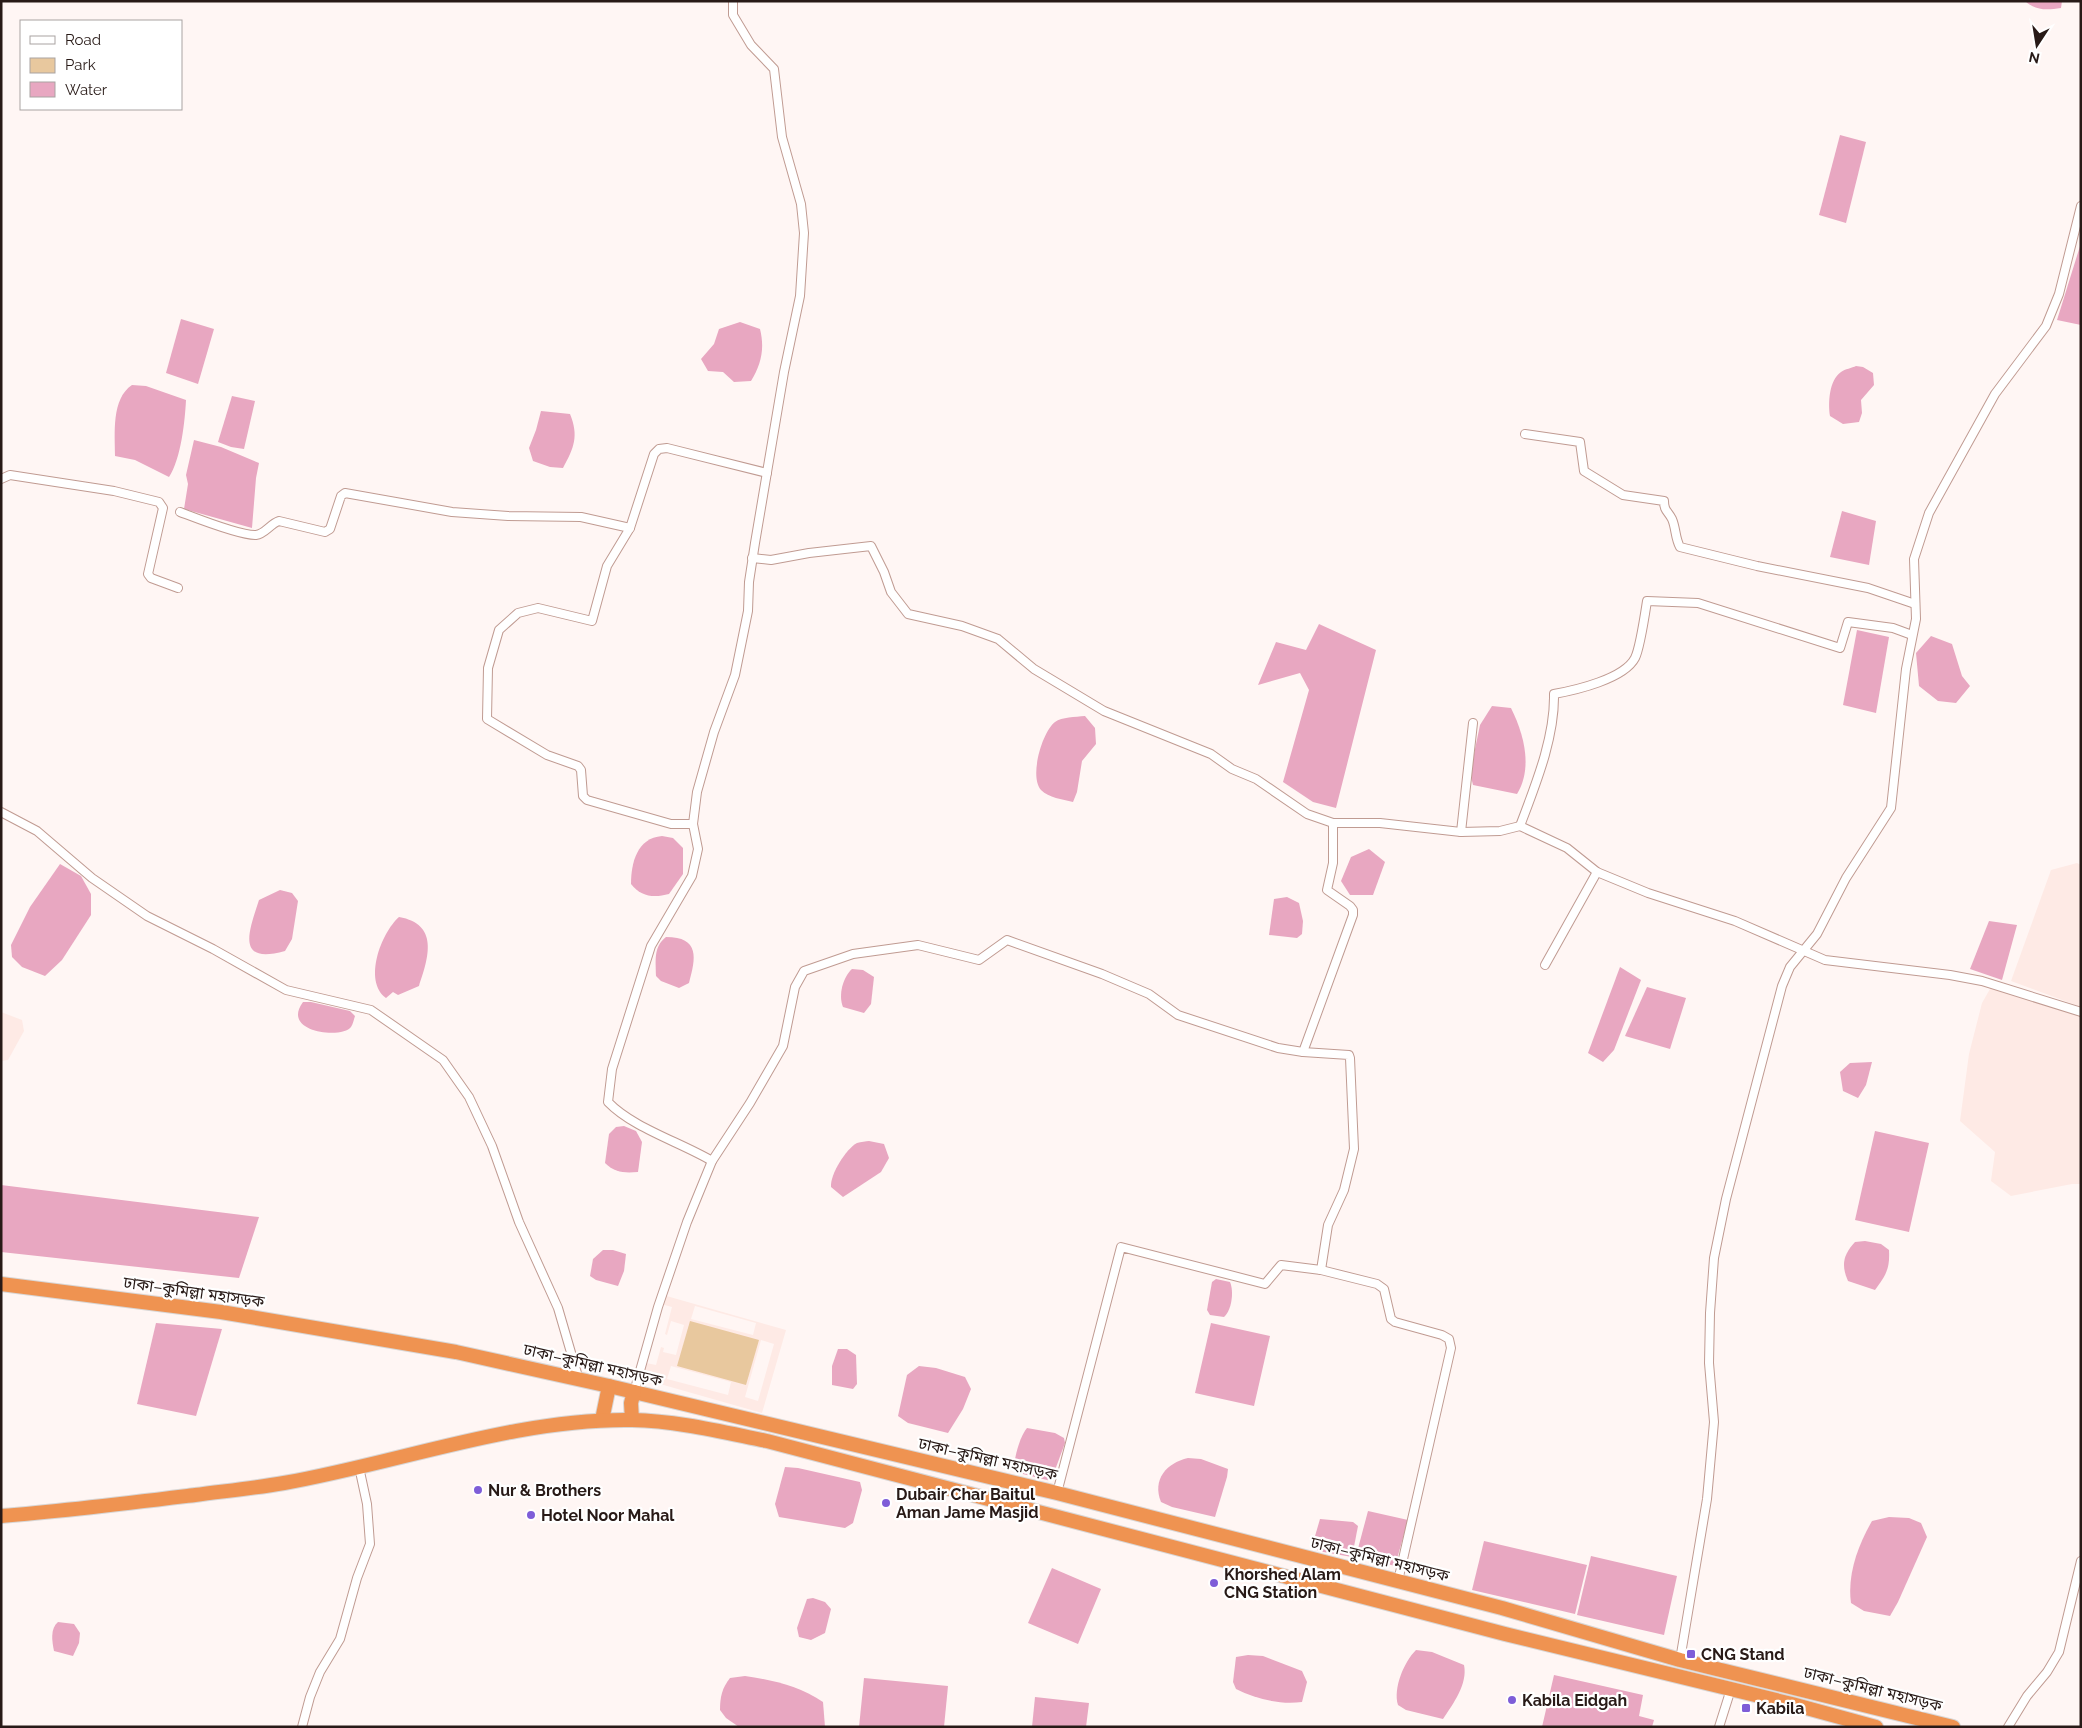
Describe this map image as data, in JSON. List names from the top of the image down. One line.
{"streets":{"highway":["ঢাকা–কুমিল্লা মহাসড়ক"]},"places":{"other":["Nur & Brothers","Dubair Char Baitul Aman Jame Masjid","Hotel Noor Mahal","Khorshed Alam CNG Station","Kabila Eidgah"],"transit":["CNG Stand","Kabila"]},"legend":["Road","Park","Water"],"north":"bottom"}
